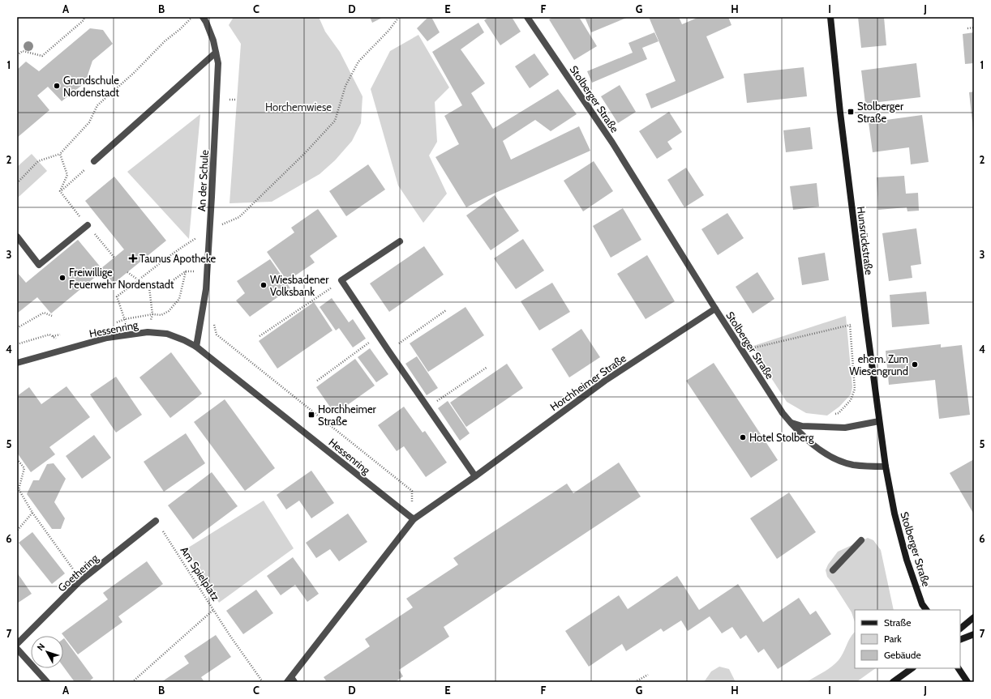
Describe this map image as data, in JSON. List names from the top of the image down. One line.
{"streets":{"main road":["Stolberger Straße","Hunsrückstraße"],"street":["An der Schule","Hessenring","Horchheimer Straße","Goethering"],"path":["Am Spielplatz"]},"crossings":[["Stolberger Straße","Hunsrückstraße"],["Stolberger Straße","Horchheimer Straße"],["An der Schule","Hessenring"],["Hessenring","Horchheimer Straße"],["Goethering","Am Spielplatz"]],"parks":["Horchemwiese"],"places":{"other":["Grundschule Nordenstadt","Freiwillige Feuerwehr Nordenstadt","Wiesbadener Volksbank","ehem. Zum Wiesengrund","Hotel Stolberg"],"transit":["Stolberger Straße","Horchheimer Straße"],"health":["Taunus Apotheke"]},"legend":["Straße","Park","Gebäude"],"north":"top left","grid":{"columns":["A","B","C","D","E","F","G","H","I","J"],"rows":["1","2","3","4","5","6","7"]}}
